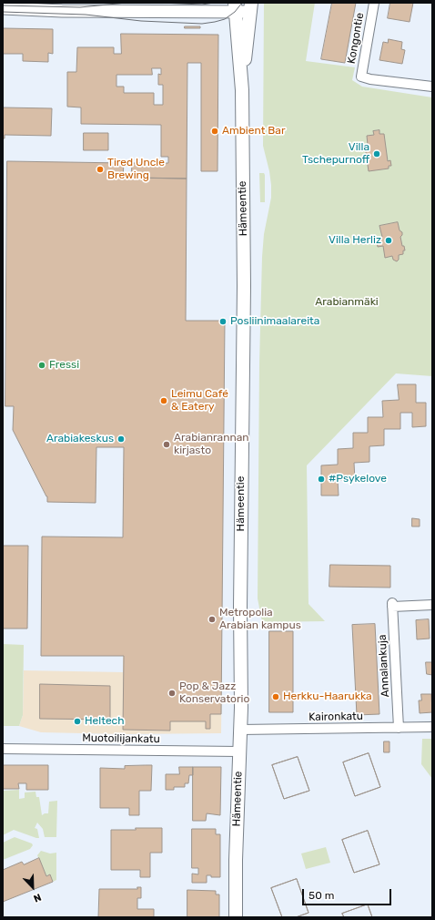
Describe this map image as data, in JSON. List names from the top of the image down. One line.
{"streets":{"main road":["Hämeentie"],"street":["Kongontie","Annalankuja","Kaironkatu","Muotoilijankatu"]},"crossings":[["Hämeentie","Kaironkatu"],["Hämeentie","Muotoilijankatu"],["Annalankuja","Kaironkatu"]],"parks":["Arabianmäki"],"places":["Ambient Bar","Villa Tschepurnoff","Tired Uncle Brewing","Villa Herliz","Posliinimaalareita","Fressi","Leimu Café & Eatery","Arabiakeskus","Arabianrannan kirjasto","#Psykelove","Metropolia Arabian kampus","Pop & Jazz Konservatorio","Herkku-Haarukka","Heltech"],"scale_bar":"50 m","north":"bottom right"}
